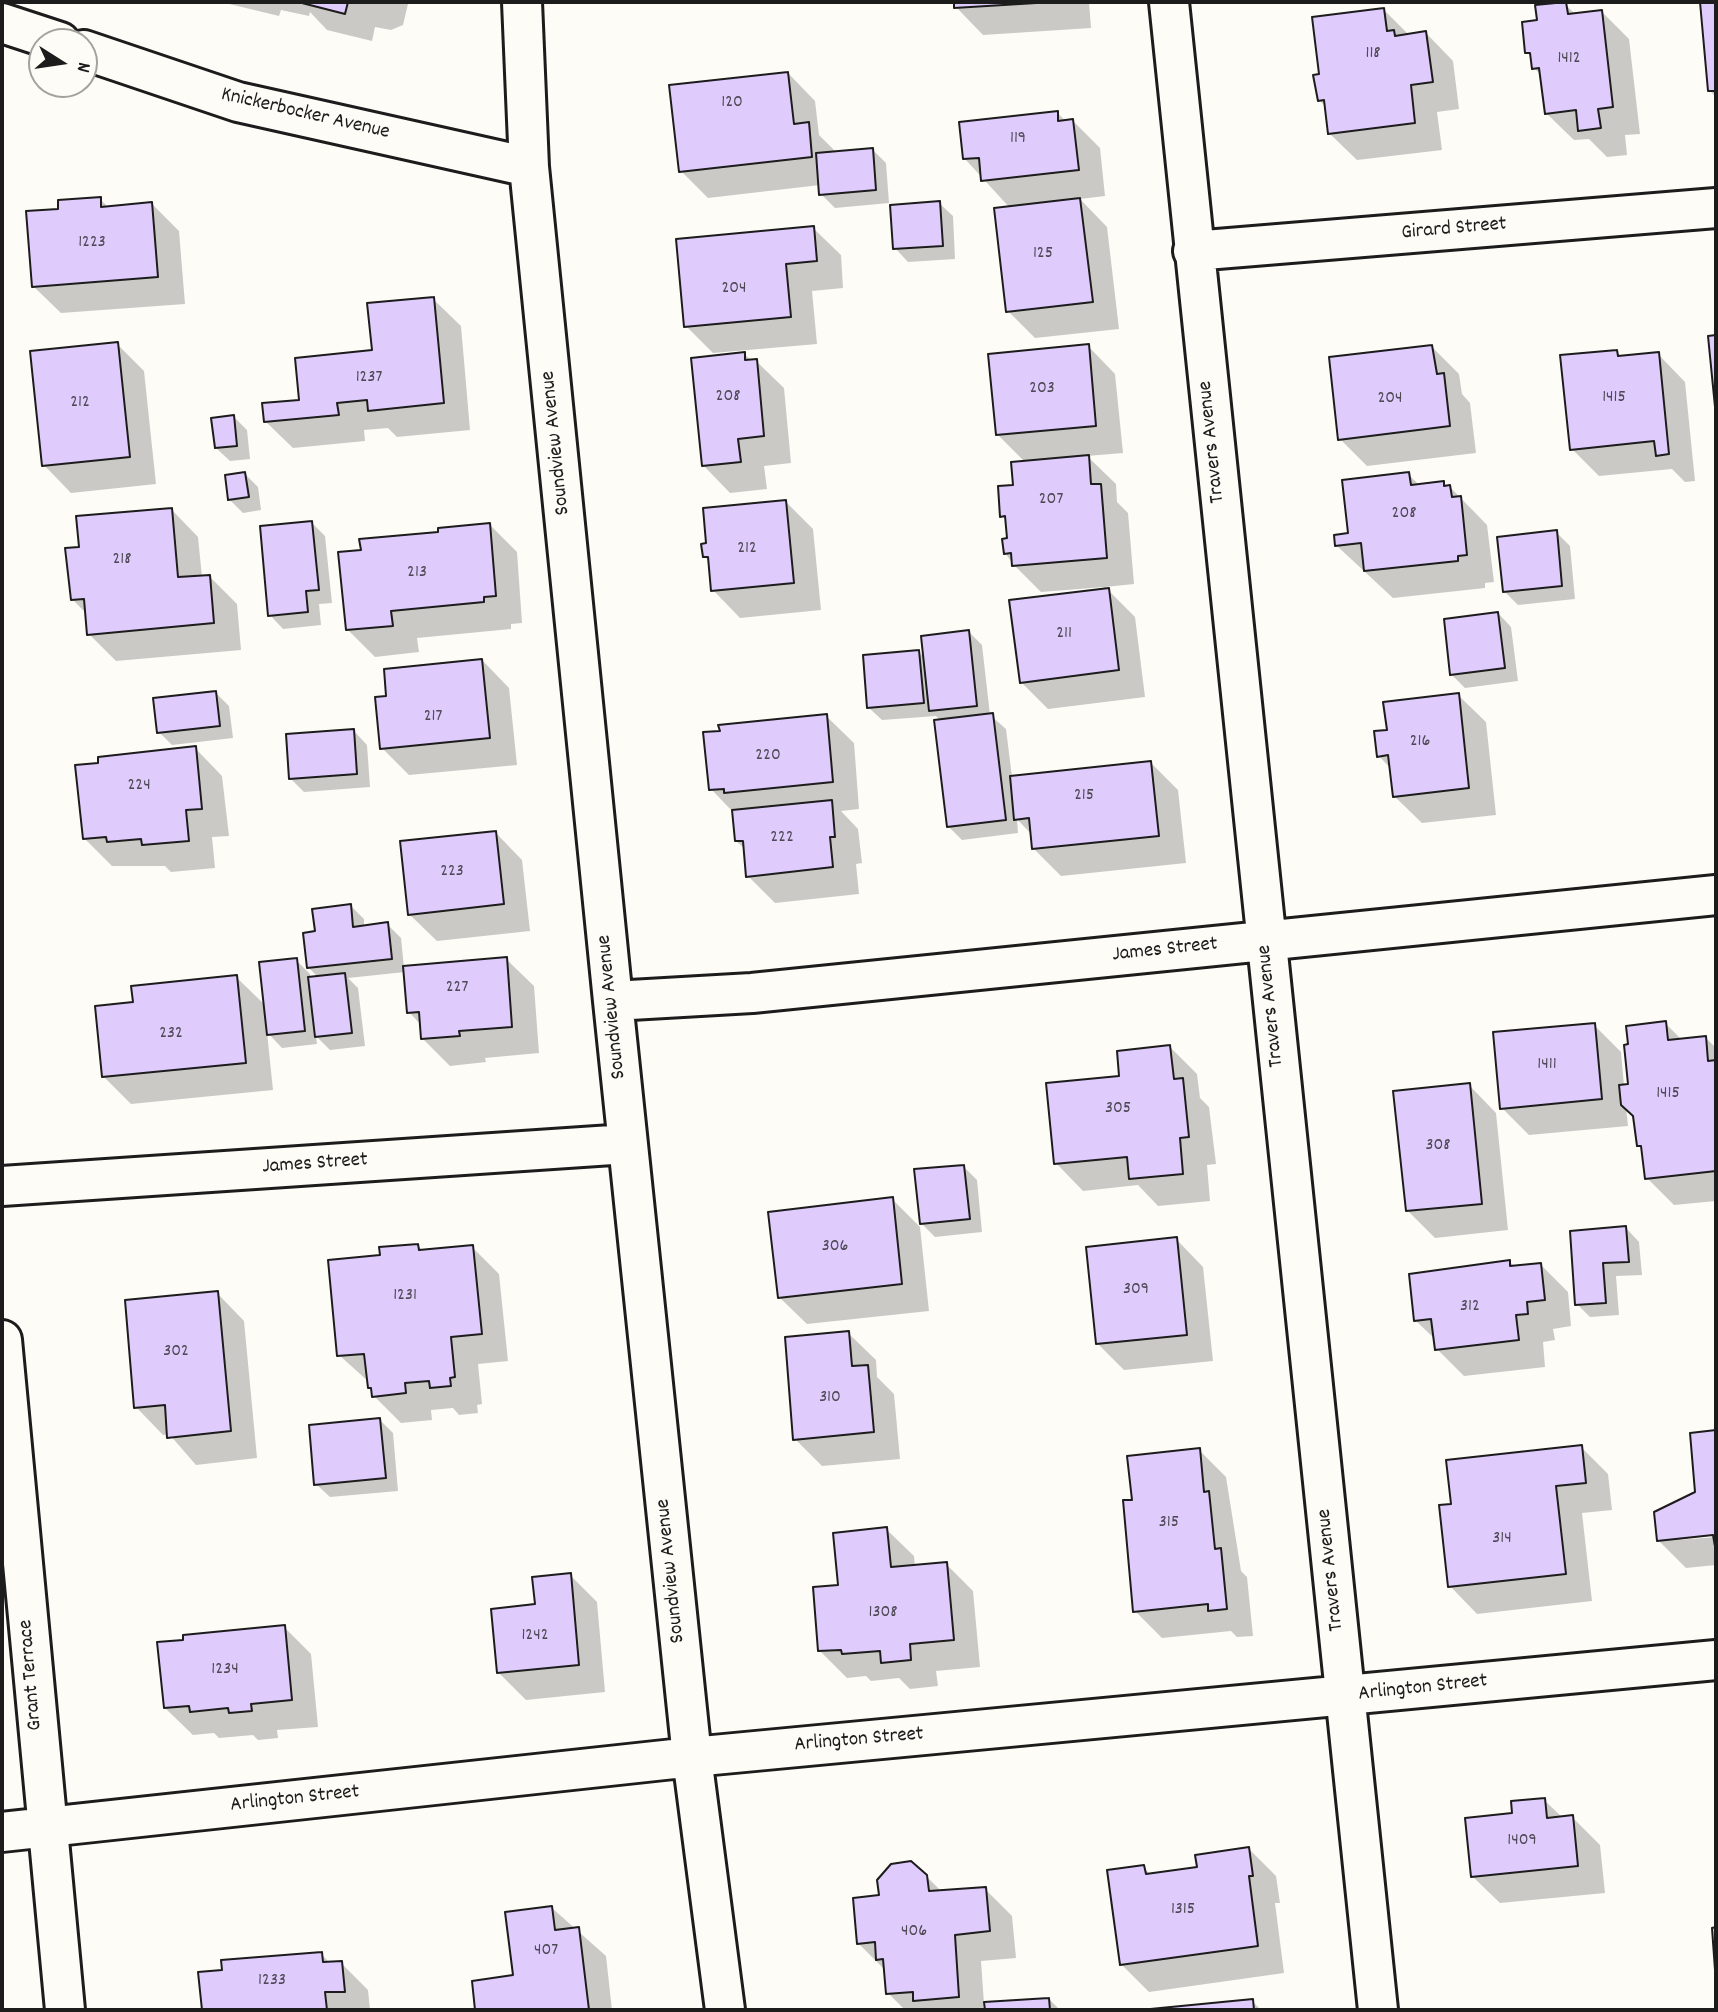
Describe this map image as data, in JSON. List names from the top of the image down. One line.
{"streets":{"street":["Knickerbocker Avenue","Girard Street","Travers Avenue","Soundview Avenue","James Street","Grant Terrace","Arlington Street"]},"crossings":[["Knickerbocker Avenue","Soundview Avenue"],["Girard Street","Travers Avenue"],["Travers Avenue","James Street"],["Travers Avenue","Arlington Street"],["Soundview Avenue","James Street"],["Soundview Avenue","Arlington Street"],["Grant Terrace","Arlington Street"]],"house_numbers":["118","1412","120","119","1223","125","204","1237","203","208","1415","204","212","207","208","212","218","213","211","217","216","220","224","215","222","223","227","232","1411","1415","305","308","306","309","1231","312","302","310","315","314","1308","1242","1234","1409","1315","406","407","1233"],"north":"right"}
